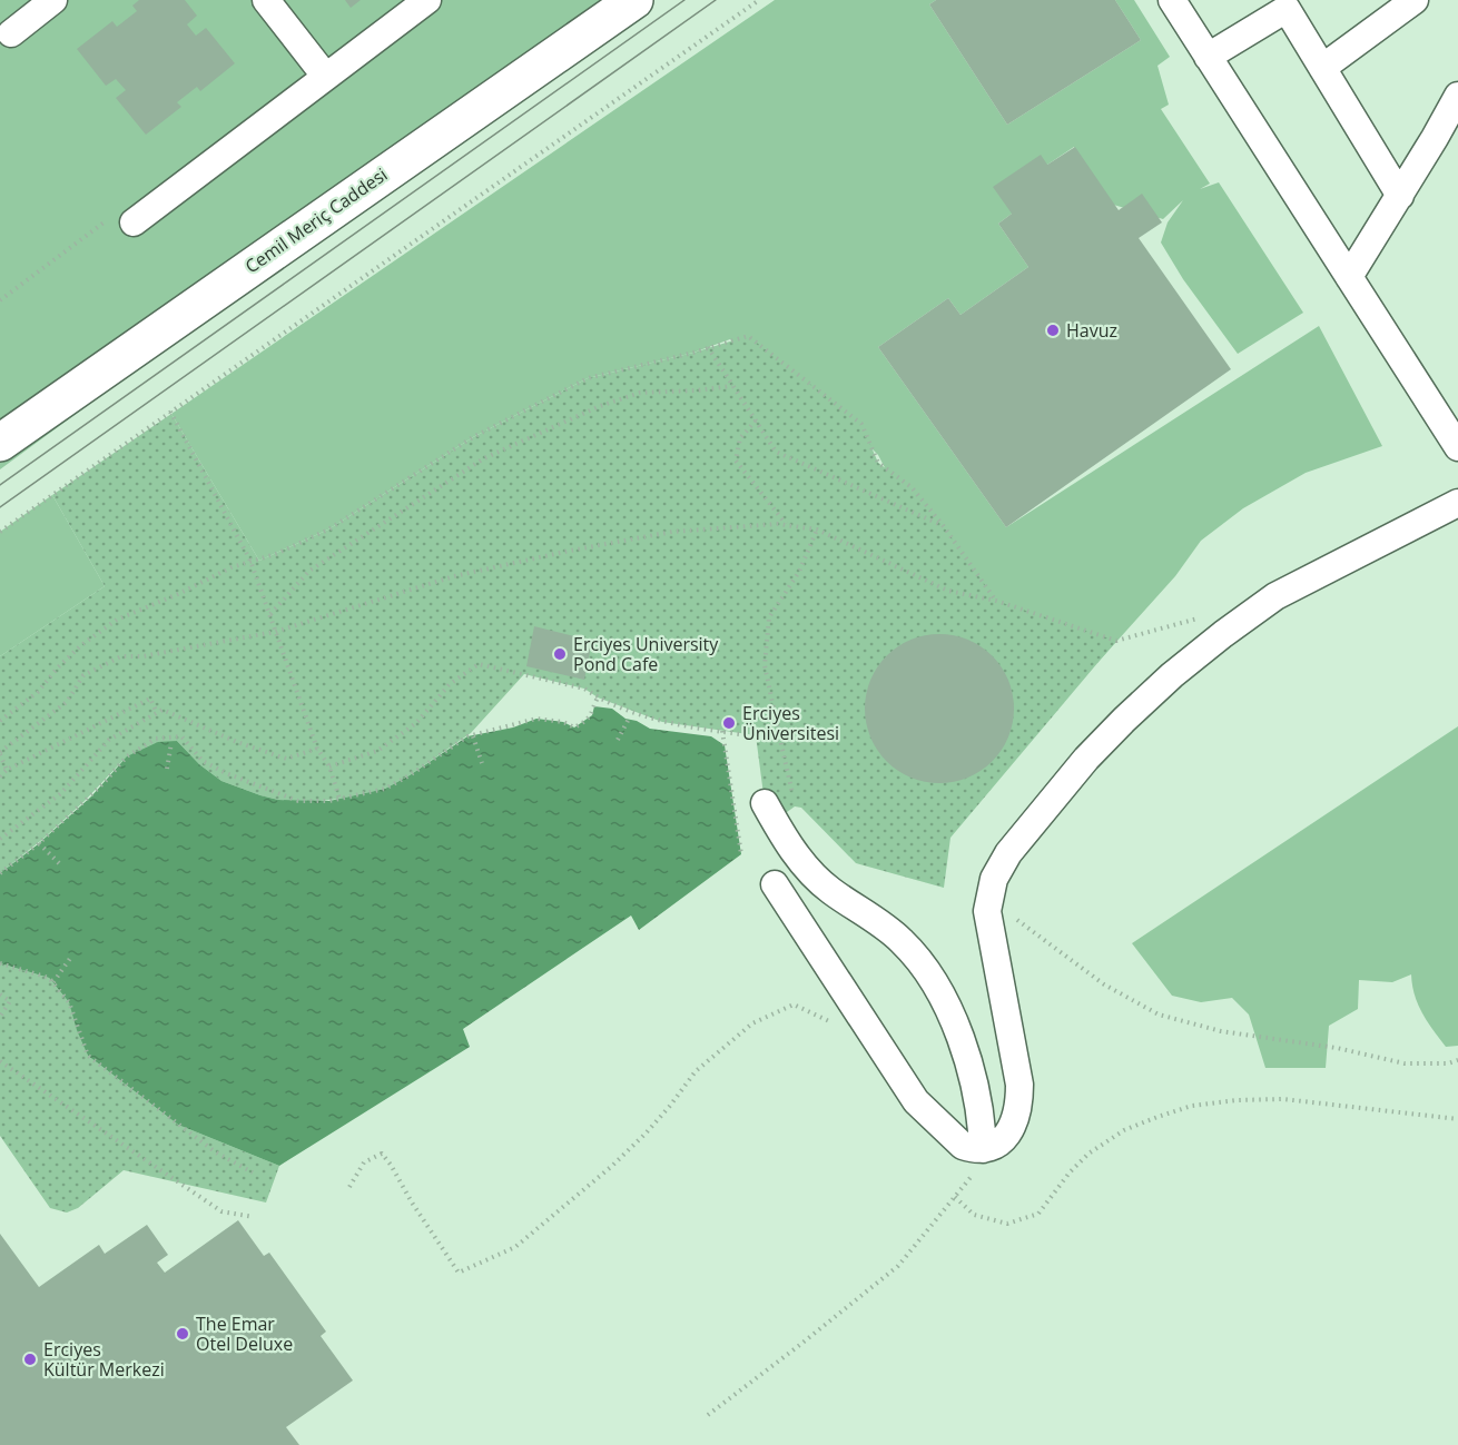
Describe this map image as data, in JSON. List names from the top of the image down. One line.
{"streets":{"street":["Cemil Meriç Caddesi"]},"places":["Havuz","Erciyes University Pond Cafe","Erciyes Üniversitesi","The Emar Otel Deluxe","Erciyes Kültür Merkezi"]}
